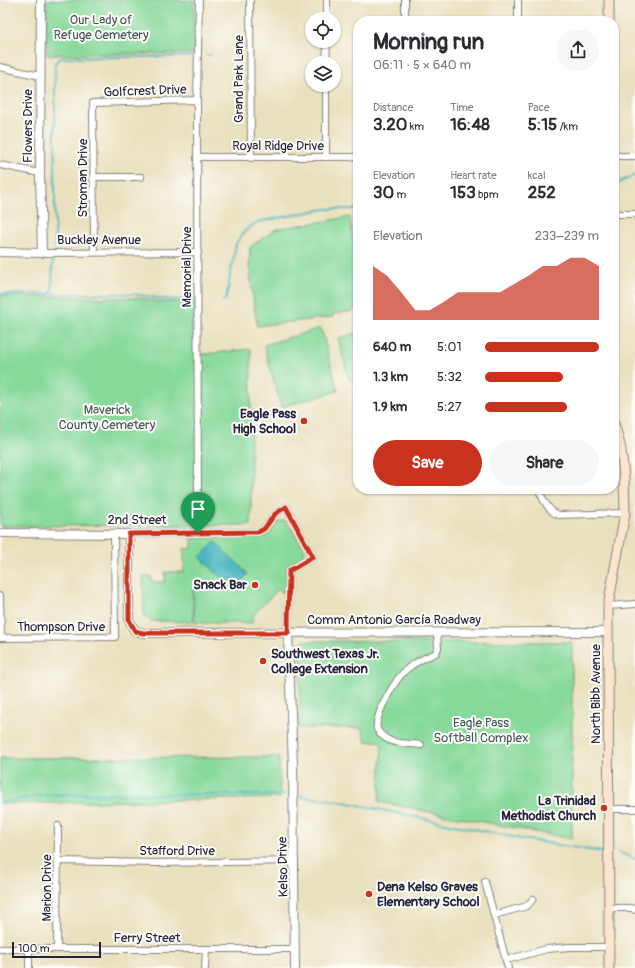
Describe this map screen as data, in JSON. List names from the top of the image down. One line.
{"streets":{"main road":["North Bibb Avenue"],"street":["Grand Park Lane","Golfcrest Drive","Flowers Drive","Royal Ridge Drive","Stroman Drive","Buckley Avenue","Memorial Drive","2nd Street","Comm Antonio García Roadway","Thompson Drive","Stafford Drive","Kelso Drive","Marion Drive","Ferry Street"]},"crossings":[["Grand Park Lane","Royal Ridge Drive"],["Golfcrest Drive","Stroman Drive"],["Golfcrest Drive","Memorial Drive"],["Flowers Drive","Buckley Avenue"],["Royal Ridge Drive","Memorial Drive"],["Stroman Drive","Buckley Avenue"],["Buckley Avenue","Memorial Drive"],["Memorial Drive","2nd Street"],["2nd Street","Comm Antonio García Roadway"],["2nd Street","Thompson Drive"],["2nd Street","Kelso Drive"],["Comm Antonio García Roadway","North Bibb Avenue"],["Comm Antonio García Roadway","Kelso Drive"],["Stafford Drive","Kelso Drive"],["Stafford Drive","Marion Drive"],["Kelso Drive","Ferry Street"],["Marion Drive","Ferry Street"]],"parks":["Our Lady of Refuge Cemetery","Maverick County Cemetery","Eagle Pass Softball Complex"],"places":["Eagle Pass High School","Snack Bar","Southwest Texas Jr. College Extension","La Trinidad Methodist Church","Dena Kelso Graves Elementary School"],"scale_bar":"100 m","page":{"heading":["Morning run","06:11 · 5 × 640 m"],"stats":[["Distance","3.20 km"],["Time","16:48"],["Pace","5:15 /km"],["Elevation","30 m"],["Heart rate","153 bpm"],["kcal","252"]],"chart":["Elevation","233–239 m"],"list":[{"name":"640 m","note":"5:01"},{"name":"1.3 km","note":"5:32"},{"name":"1.9 km","note":"5:27"}],"buttons":["Save","Share"],"scale":"100 m"}}
